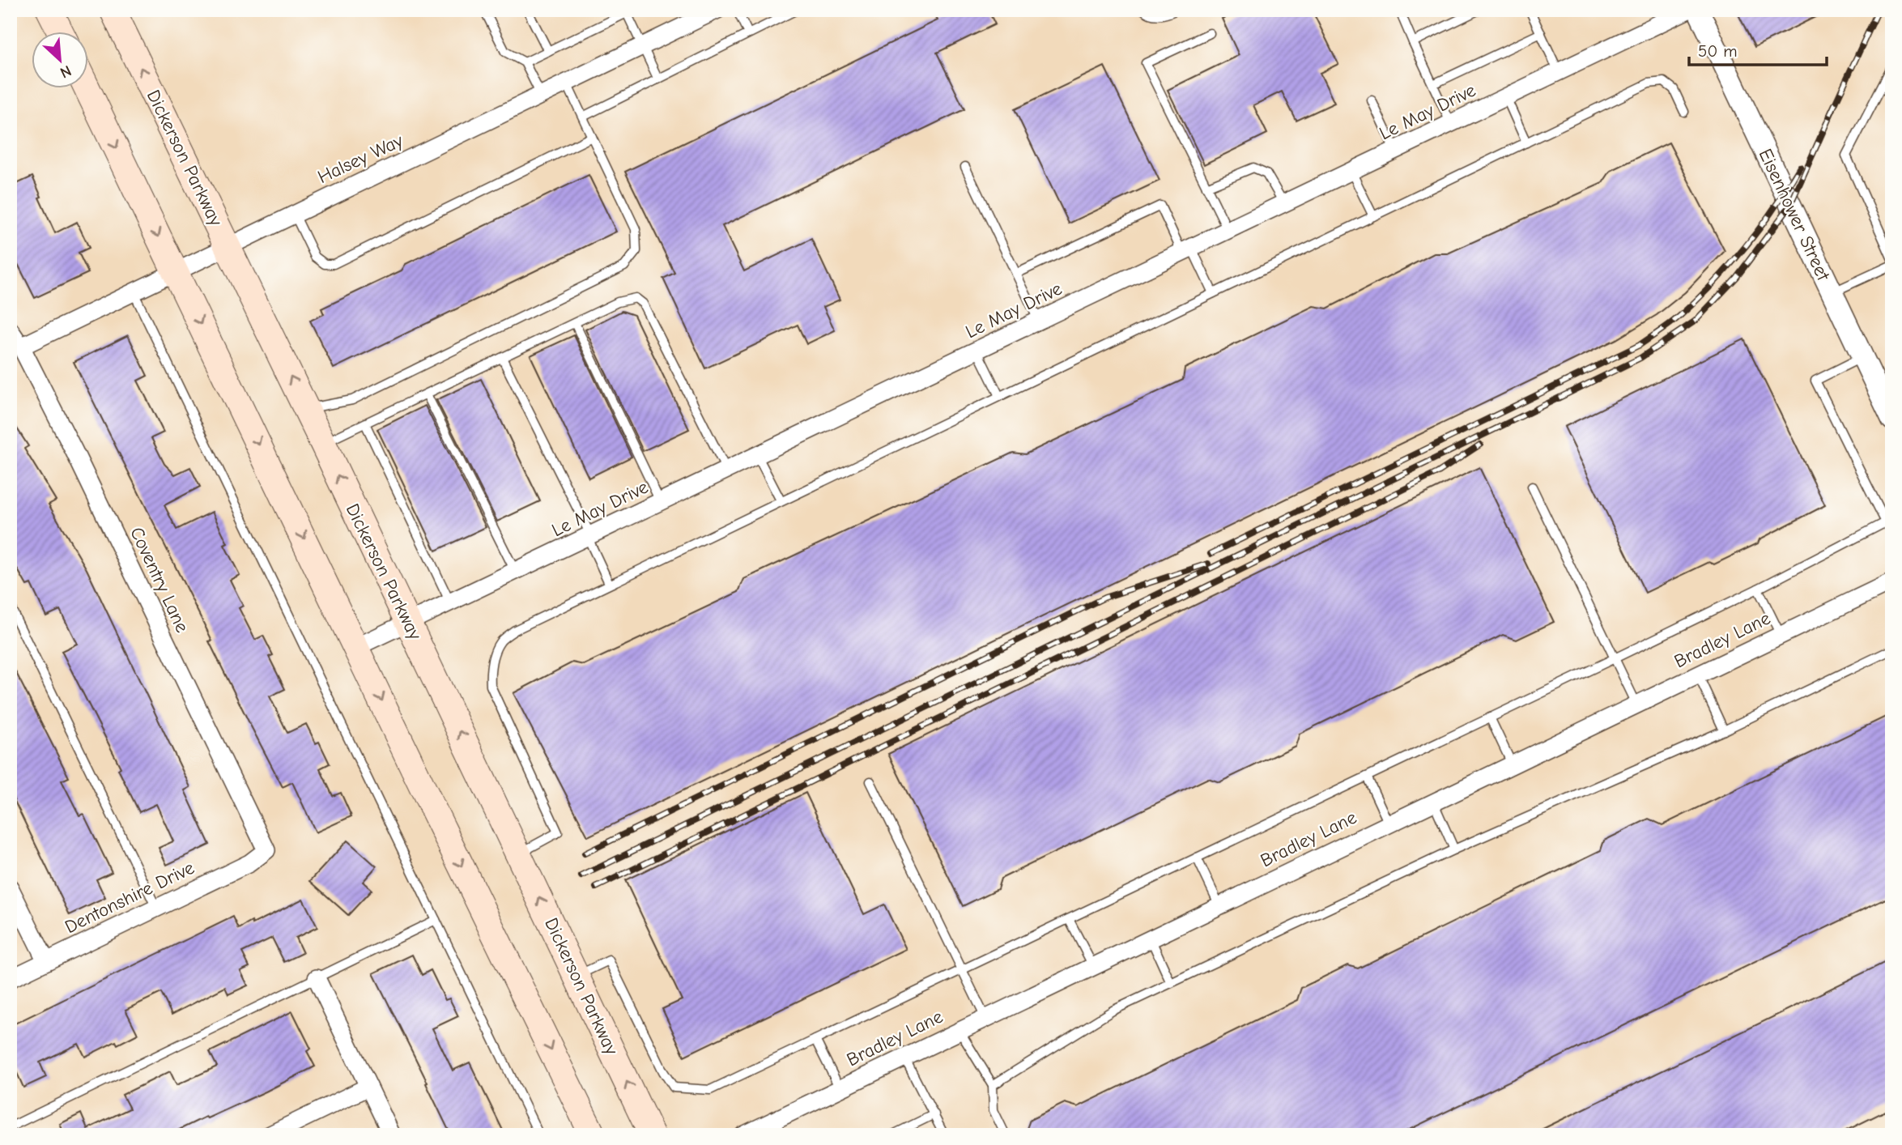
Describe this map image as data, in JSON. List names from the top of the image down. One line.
{"streets":{"main road":["Dickerson Parkway"],"street":["Le May Drive","Halsey Way","Eisenhower Street","Coventry Lane","Bradley Lane","Dentonshire Drive"]},"crossings":[["Le May Drive","Dickerson Parkway"],["Dickerson Parkway","Halsey Way"],["Halsey Way","Coventry Lane"],["Coventry Lane","Dentonshire Drive"]],"scale_bar":"50 m","north":"bottom right"}
